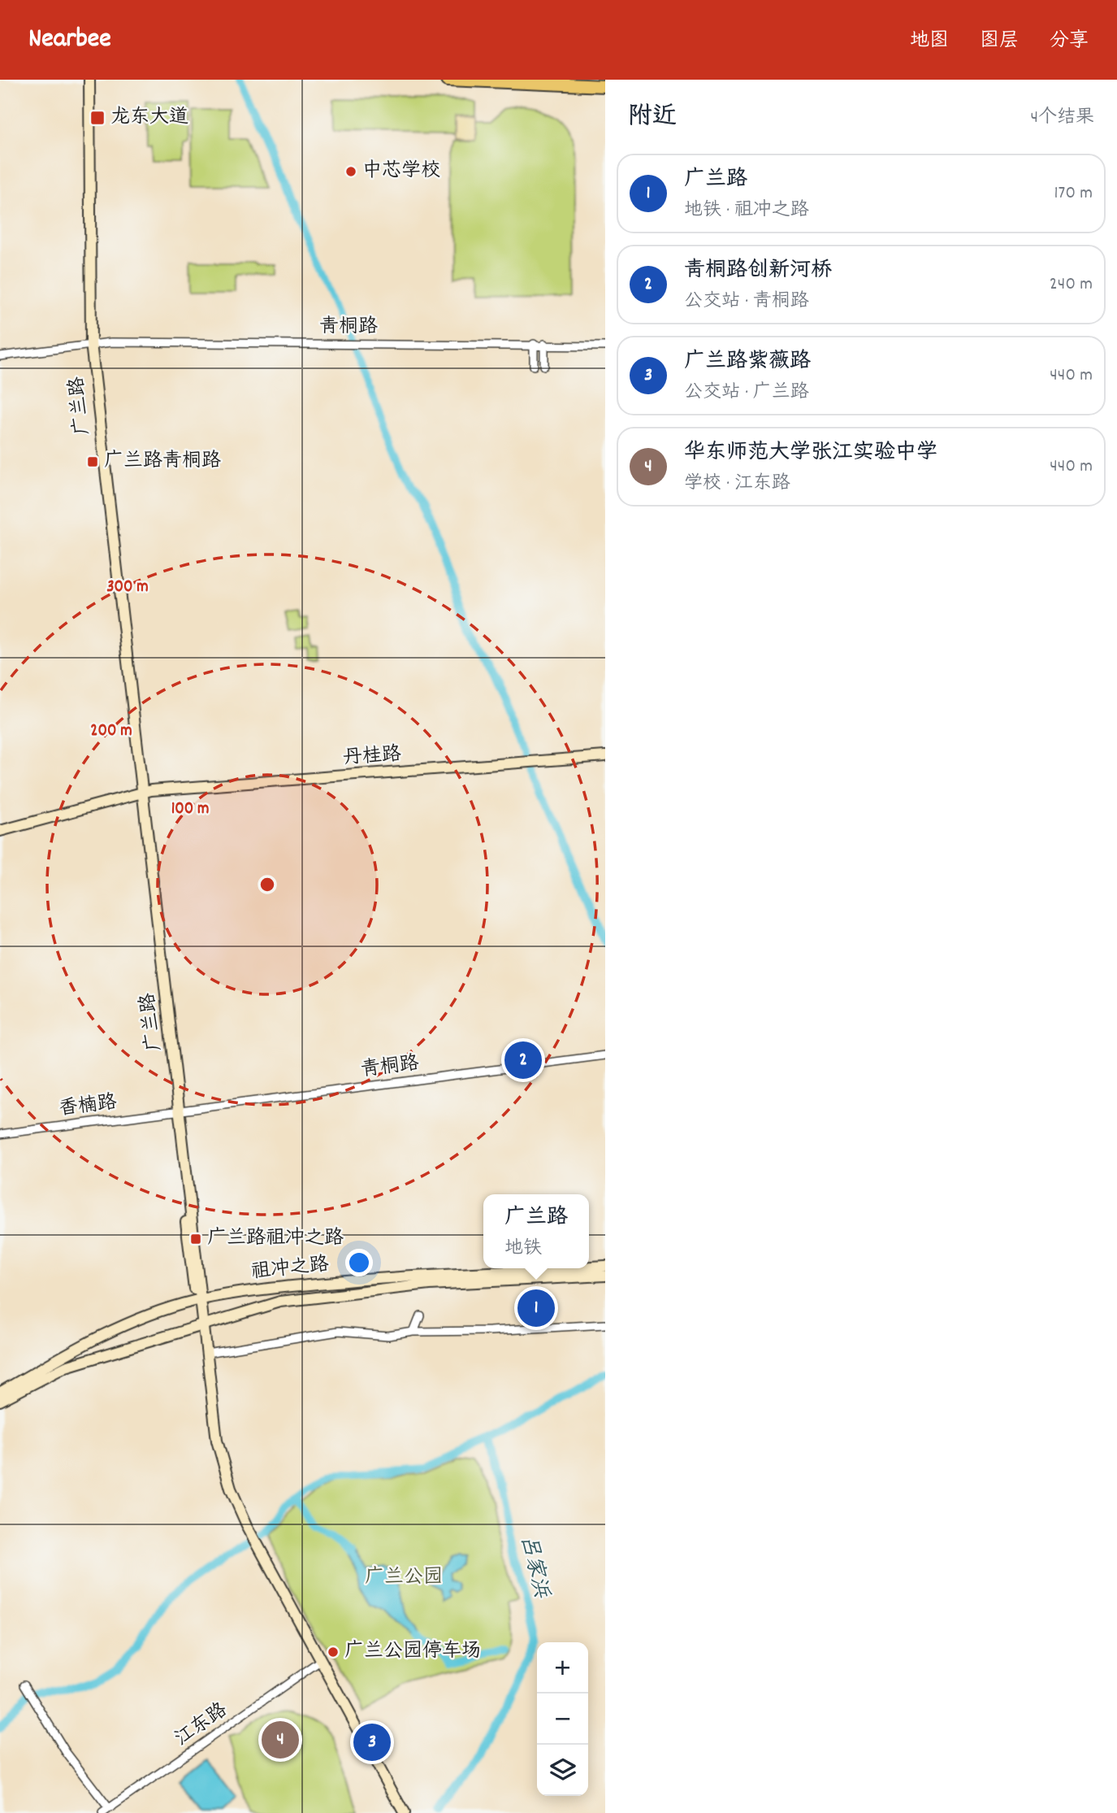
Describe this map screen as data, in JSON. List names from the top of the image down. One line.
{"streets":{"street":["青桐路","广兰路","丹桂路","香楠路","祖冲之路","江东路"]},"crossings":[["青桐路","广兰路"],["青桐路","香楠路"],["广兰路","丹桂路"],["广兰路","香楠路"],["广兰路","祖冲之路"],["广兰路","江东路"]],"water":["吕家浜"],"parks":["广兰公园"],"places":{"transit":["龙东大道","广兰路青桐路","广兰路祖冲之路"],"other":["中芯学校","广兰公园停车场"]},"page":{"header":"Nearbee","nav":["地图","图层","分享"],"heading":["附近","4个结果"],"list":[{"mark":"1","name":"广兰路","note":"地铁 · 祖冲之路","value":"170 m"},{"mark":"2","name":"青桐路创新河桥","note":"公交站 · 青桐路","value":"240 m"},{"mark":"3","name":"广兰路紫薇路","note":"公交站 · 广兰路","value":"440 m"},{"mark":"4","name":"华东师范大学张江实验中学","note":"学校 · 江东路","value":"440 m"}],"pins":["2","1","4","3"],"popup":["广兰路","地铁"],"map_buttons":["+","−"]},"rings":["300 m","200 m","100 m"]}
